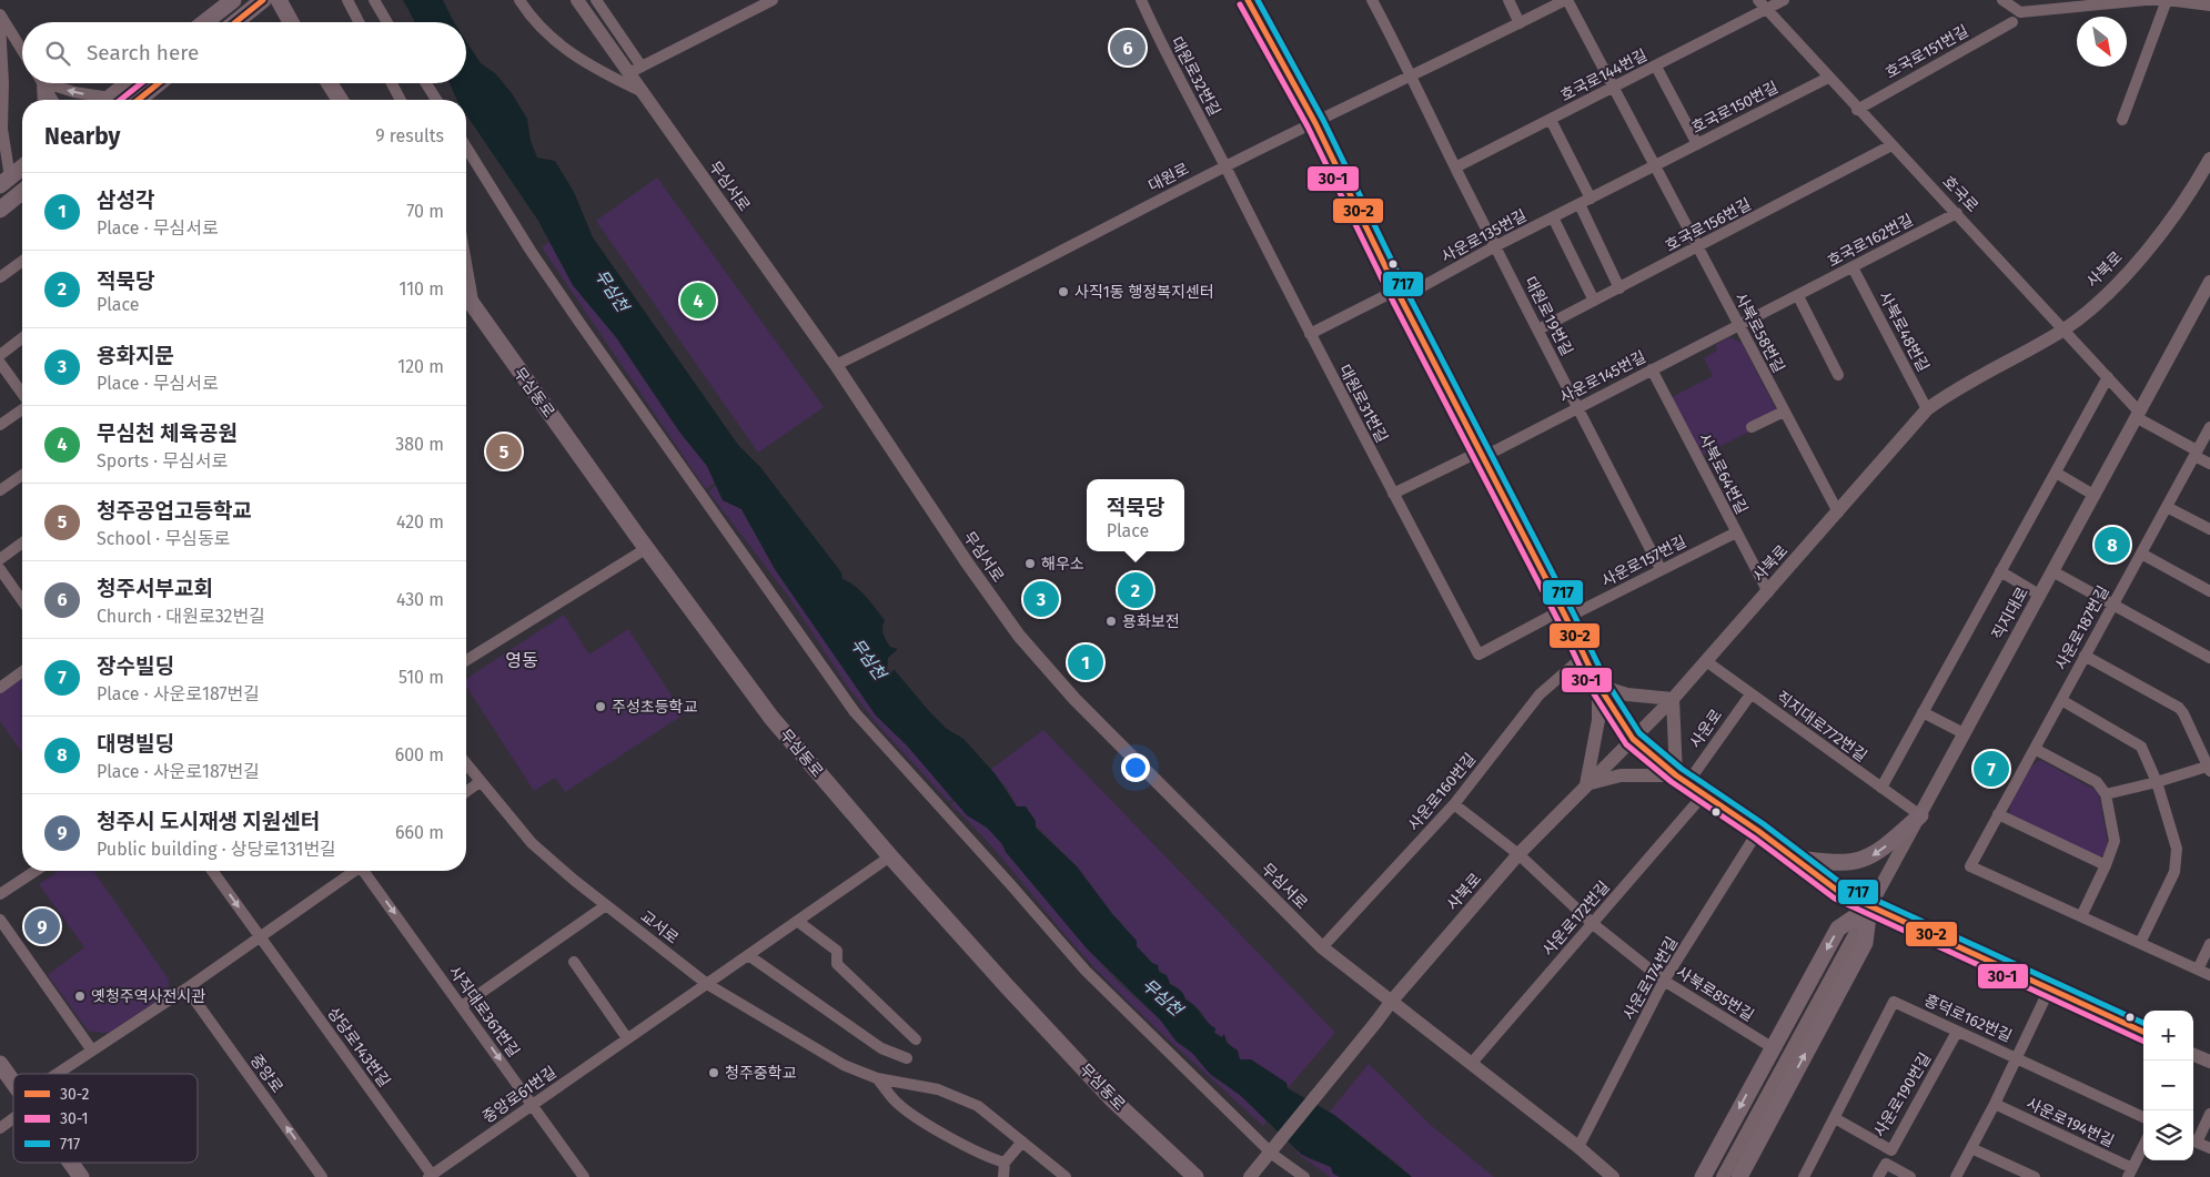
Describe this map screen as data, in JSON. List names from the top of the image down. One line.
{"streets":{"main road":["무심동로"],"street":["호국로151번길","호국로144번길","대원로32번길","호국로150번길","대원로","무심서로","호국로","호국로156번길","사운로135번길","호국로162번길","사북로","대원로19번길","사북로48번길","사북로58번길","사운로145번길","대원로31번길","사북로64번길","사운로157번길","직지대로","사운로187번길","직지대로772번길","사운로","사운로160번길","사운로172번길","교서로","사운로174번길","사북로85번길","사직대로361번길","흥덕로162번길","상당로143번길","중앙로","중앙로61번길","사운로190번길","사운로194번길"]},"crossings":[["호국로151번길","호국로"],["호국로144번길","호국로"],["호국로144번길","대원로19번길"],["호국로144번길","사북로58번길"],["대원로32번길","대원로"],["대원로32번길","대원로31번길"],["호국로150번길","호국로"],["호국로150번길","사운로135번길"],["호국로150번길","사북로58번길"],["대원로","무심서로"],["대원로","대원로19번길"],["대원로","사북로58번길"],["대원로","대원로31번길"],["무심서로","사북로"],["무심서로","사운로160번길"],["무심서로","사운로172번길"],["무심서로","사운로174번길"],["호국로","호국로156번길"],["호국로","호국로162번길"],["호국로","사북로"],["호국로","직지대로"],["호국로","사운로187번길"],["호국로156번길","대원로19번길"],["호국로156번길","사북로58번길"],["사운로135번길","대원로19번길"],["사운로135번길","사북로58번길"],["사운로135번길","대원로31번길"],["호국로162번길","사북로48번길"],["호국로162번길","사북로58번길"],["호국로162번길","사운로145번길"],["사북로","사북로48번길"],["사북로","사북로58번길"],["사북로","사북로64번길"],["사북로","직지대로772번길"],["사북로","사북로85번길"],["대원로19번길","사운로145번길"],["대원로19번길","사운로157번길"],["사북로58번길","사운로145번길"],["사운로145번길","대원로31번길"],["사운로145번길","사북로64번길"],["무심동로","중앙로61번길"],["대원로31번길","사운로157번길"],["사북로64번길","사운로157번길"],["직지대로","직지대로772번길"],["직지대로772번길","사운로"],["사운로160번길","사북로85번길"],["사운로172번길","사북로85번길"],["교서로","중앙로61번길"],["사운로174번길","사북로85번길"],["사직대로361번길","중앙로61번길"],["흥덕로162번길","사운로190번길"],["상당로143번길","중앙로61번길"]],"one_way":["사직대로361번길","중앙로"],"districts":["영동"],"water":["무심천"],"places":["사직1동 행정복지센터","해우소","용화보전","주성초등학교","옛청주역사전시관","청주중학교"],"lines":["transit line 30-2","transit line 717","transit line 30-1"],"legend":["30-2","30-1","717"],"north":"bottom right","page":{"search":"Search here","pins":["6","4","5","8","2","3","1","7","9"],"heading":["Nearby","9 results"],"list":[{"mark":"1","name":"삼성각","note":"Place · 무심서로","value":"70 m"},{"mark":"2","name":"적묵당","note":"Place","value":"110 m"},{"mark":"3","name":"용화지문","note":"Place · 무심서로","value":"120 m"},{"mark":"4","name":"무심천 체육공원","note":"Sports · 무심서로","value":"380 m"},{"mark":"5","name":"청주공업고등학교","note":"School · 무심동로","value":"420 m"},{"mark":"6","name":"청주서부교회","note":"Church · 대원로32번길","value":"430 m"},{"mark":"7","name":"장수빌딩","note":"Place · 사운로187번길","value":"510 m"},{"mark":"8","name":"대명빌딩","note":"Place · 사운로187번길","value":"600 m"},{"mark":"9","name":"청주시 도시재생 지원센터","note":"Public building · 상당로131번길","value":"660 m"}],"popup":["적묵당","Place"],"map_buttons":["+","−"]}}
